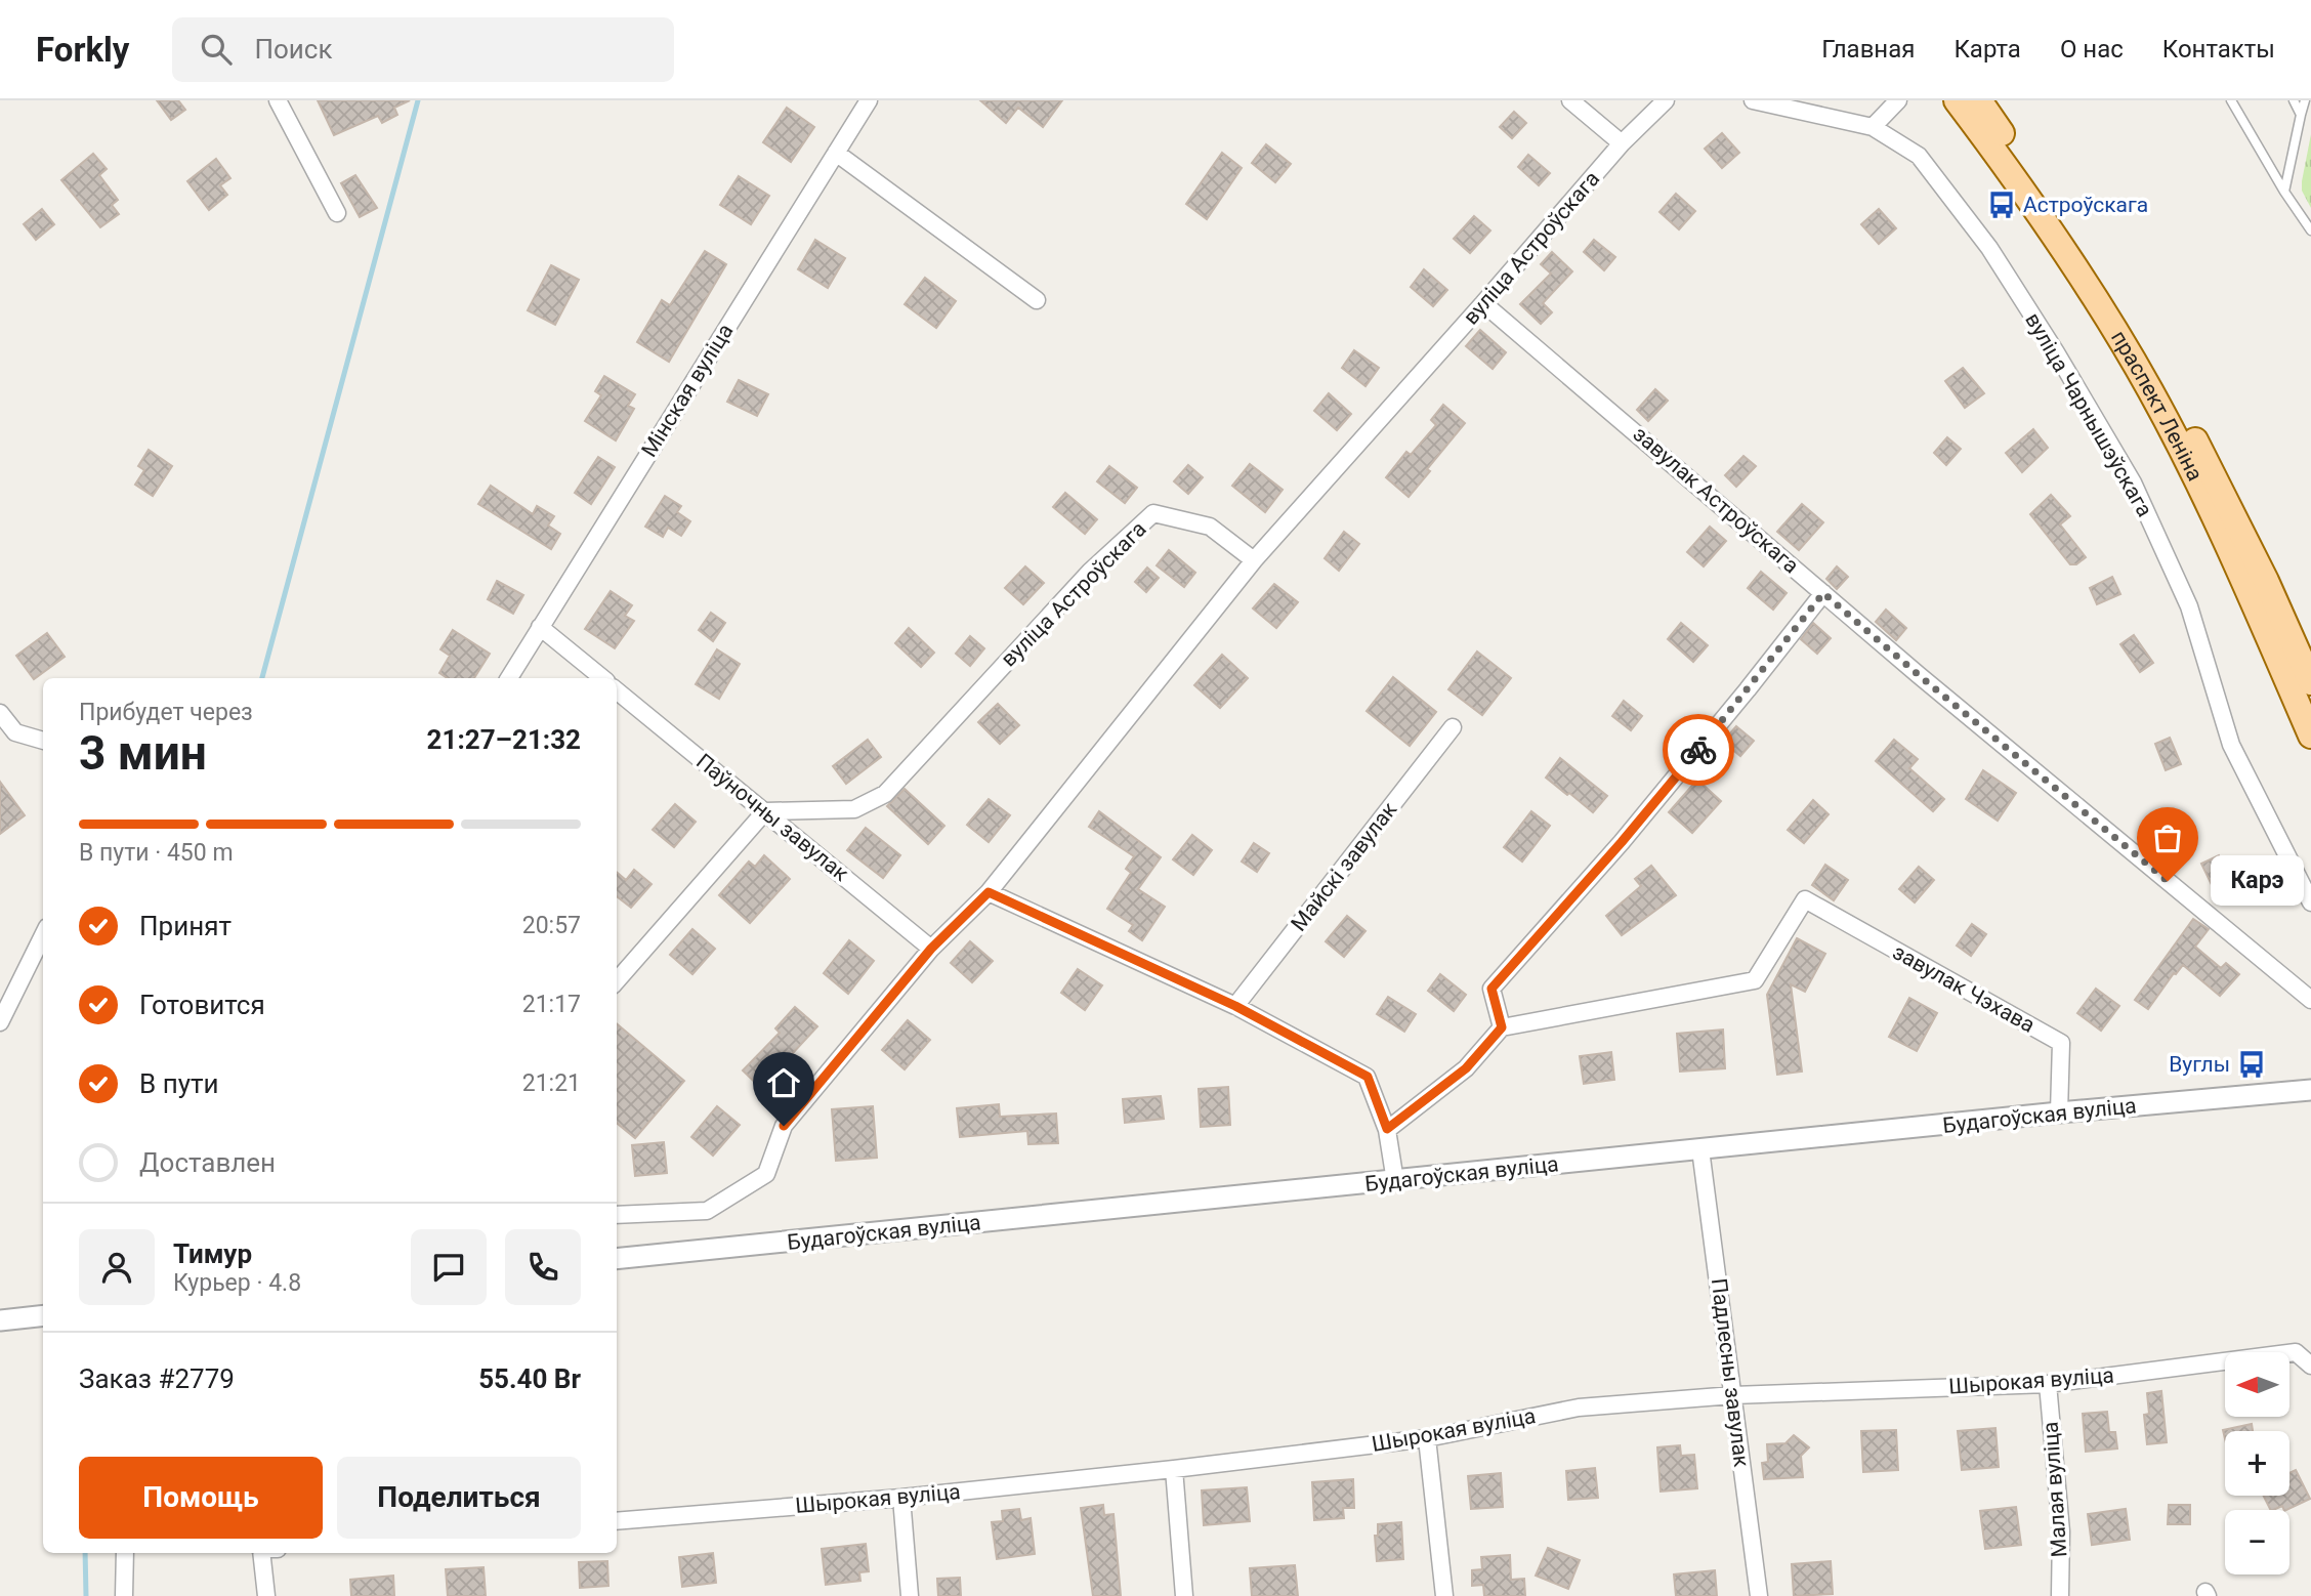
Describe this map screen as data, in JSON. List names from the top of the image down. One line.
{"streets":{"main road":["праспект Леніна"],"street":["вуліца Астроўскага","Мінская вуліца","вуліца Чарнышэўскага","завулак Астроўскага","Паўночны завулак","Майскі завулак","завулак Чэхава","Будагоўская вуліца","Падлесны завулак","Шырокая вуліца","Малая вуліца"]},"crossings":[["вуліца Астроўскага","завулак Астроўскага"],["вуліца Астроўскага","Паўночны завулак"],["завулак Чэхава","Будагоўская вуліца"],["Будагоўская вуліца","Падлесны завулак"],["Падлесны завулак","Шырокая вуліца"],["Шырокая вуліца","Малая вуліца"]],"places":{"bus stop":["Астроўскага","Вуглы"],"other":["Карэ"]},"north":"left","page":{"header":"Forkly","search":"Поиск","nav":["Главная","Карта","О нас","Контакты"],"heading":["3 мин","Прибудет через","21:27–21:32"],"panel":["Тимур","Курьер · 4.8","Заказ #2779","55.40 Br"],"bar":"В пути · 450 m","bubble":"Карэ","list":[["Принят","20:57"],["Готовится","21:17"],["В пути","21:21"],"Доставлен"],"map_buttons":["+","−"],"buttons":["Помощь","Поделиться"]}}
